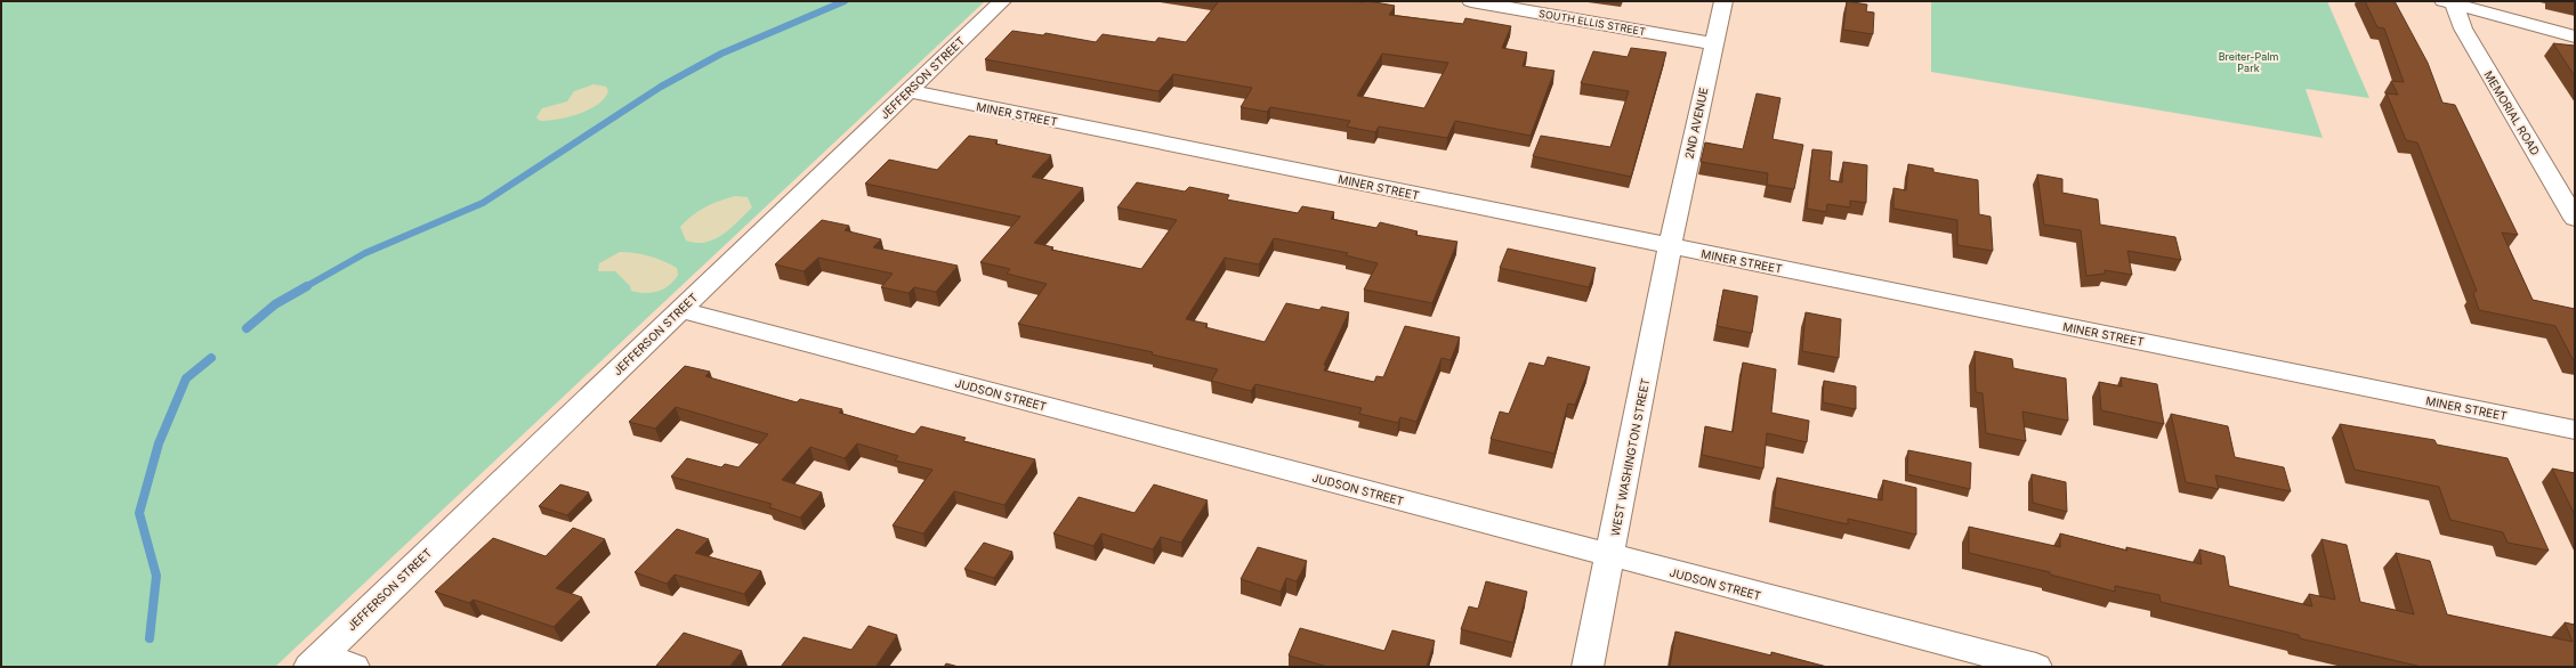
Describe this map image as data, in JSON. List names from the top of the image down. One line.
{"streets":{"street":["SOUTH ELLIS STREET","JEFFERSON STREET","MEMORIAL ROAD","MINER STREET","2ND AVENUE","JUDSON STREET","WEST WASHINGTON STREET"]},"crossings":[["SOUTH ELLIS STREET","2ND AVENUE"],["JEFFERSON STREET","MINER STREET"],["JEFFERSON STREET","JUDSON STREET"],["MINER STREET","2ND AVENUE"],["MINER STREET","WEST WASHINGTON STREET"],["2ND AVENUE","WEST WASHINGTON STREET"],["JUDSON STREET","WEST WASHINGTON STREET"]],"parks":["Breiter-Palm Park"]}
